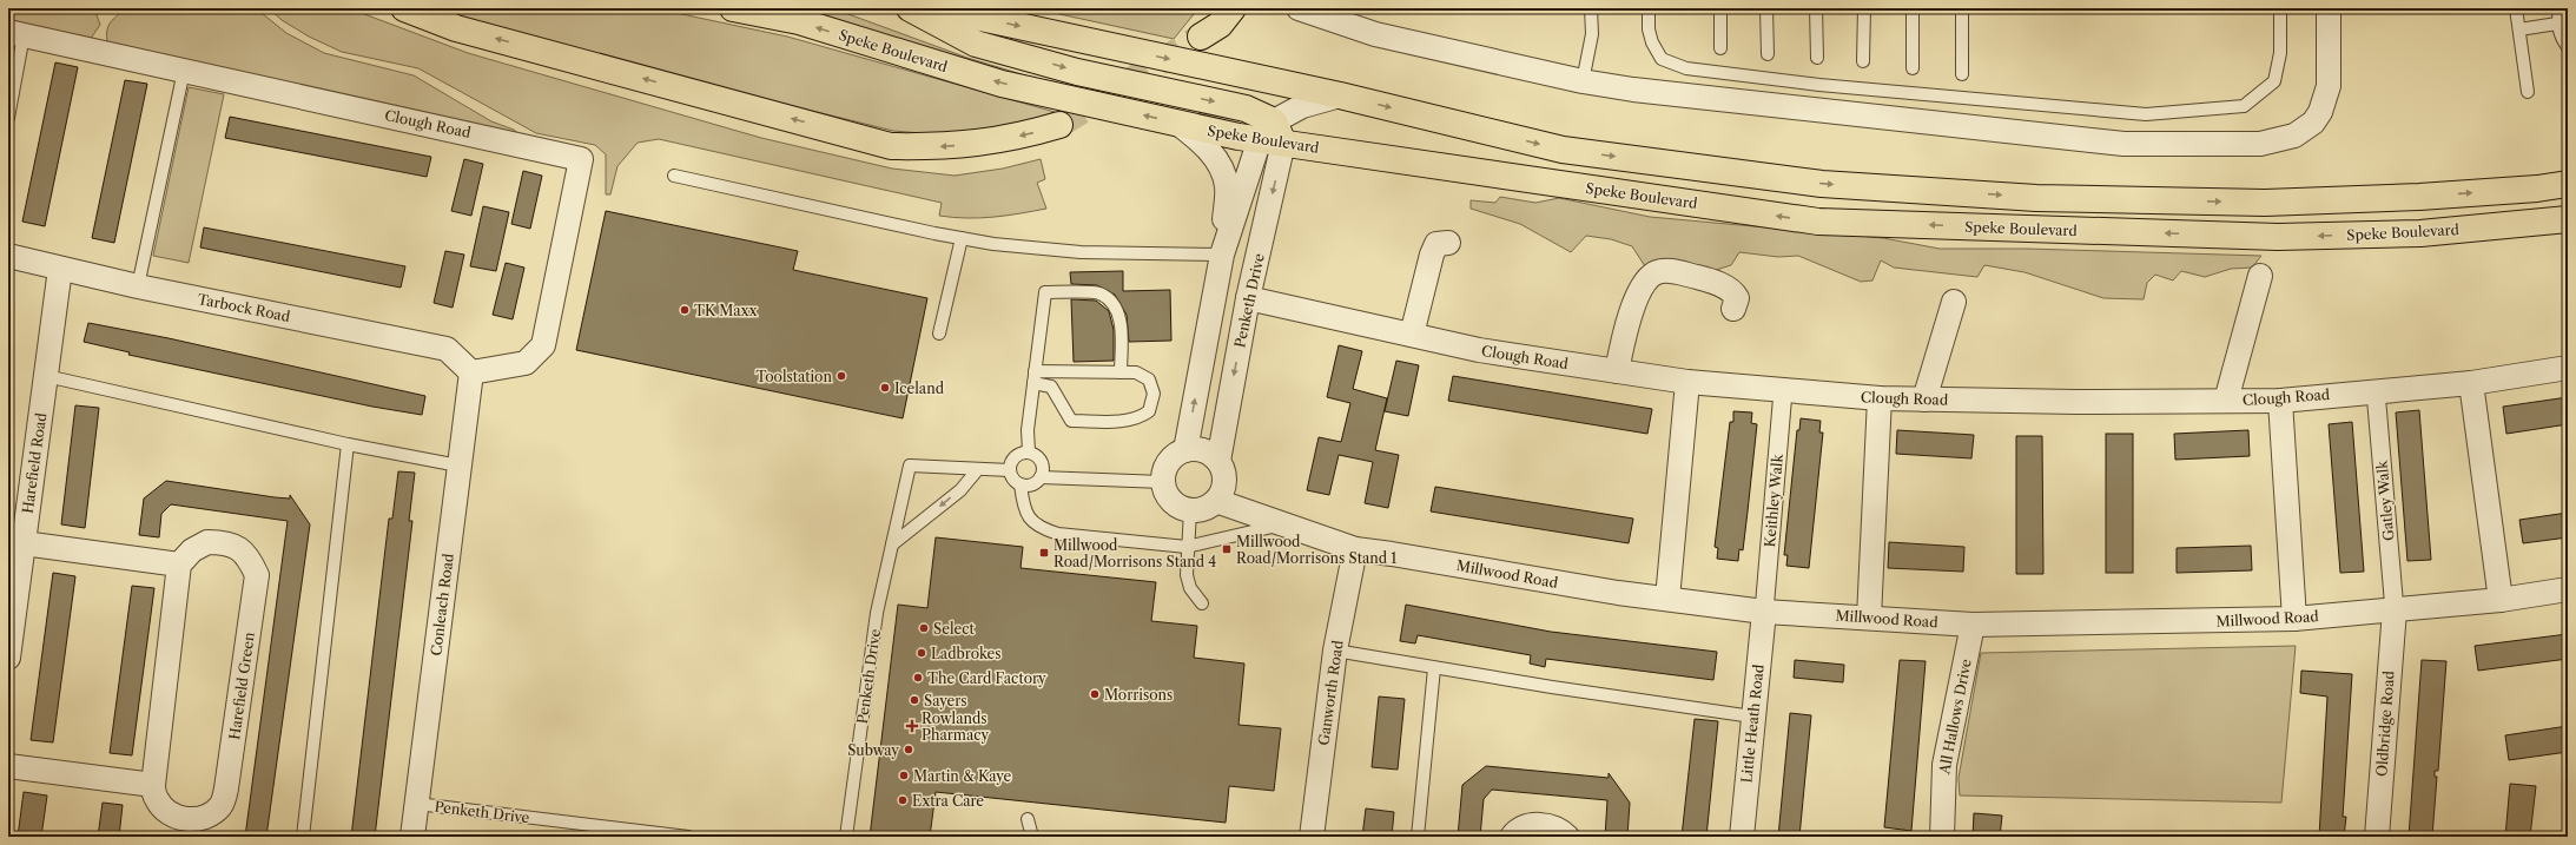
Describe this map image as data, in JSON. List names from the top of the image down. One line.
{"streets":{"highway":["Speke Boulevard"],"street":["Clough Road","Penketh Drive","Tarbock Road","Harefield Road","Keithley Walk","Gatley Walk","Millwood Road","Conleach Road","Harefield Green","Ganworth Road","All Hallows Drive","Little Heath Road","Oldbridge Road"]},"crossings":[["Speke Boulevard","Penketh Drive"],["Clough Road","Penketh Drive"],["Clough Road","Tarbock Road"],["Clough Road","Keithley Walk"],["Clough Road","Gatley Walk"],["Clough Road","Conleach Road"],["Penketh Drive","Millwood Road"],["Penketh Drive","Conleach Road"],["Tarbock Road","Harefield Road"],["Tarbock Road","Conleach Road"],["Keithley Walk","Millwood Road"],["Keithley Walk","Little Heath Road"],["Gatley Walk","Millwood Road"],["Gatley Walk","Oldbridge Road"],["Millwood Road","Ganworth Road"],["Millwood Road","All Hallows Drive"],["Millwood Road","Little Heath Road"],["Millwood Road","Oldbridge Road"]],"places":{"other":["TK Maxx","Toolstation","Iceland","Select","Ladbrokes","The Card Factory","Morrisons","Sayers","Subway","Martin & Kaye","Extra Care"],"transit":["Millwood Road/Morrisons Stand 1","Millwood Road/Morrisons Stand 4"],"health":["Rowlands Pharmacy"]}}
